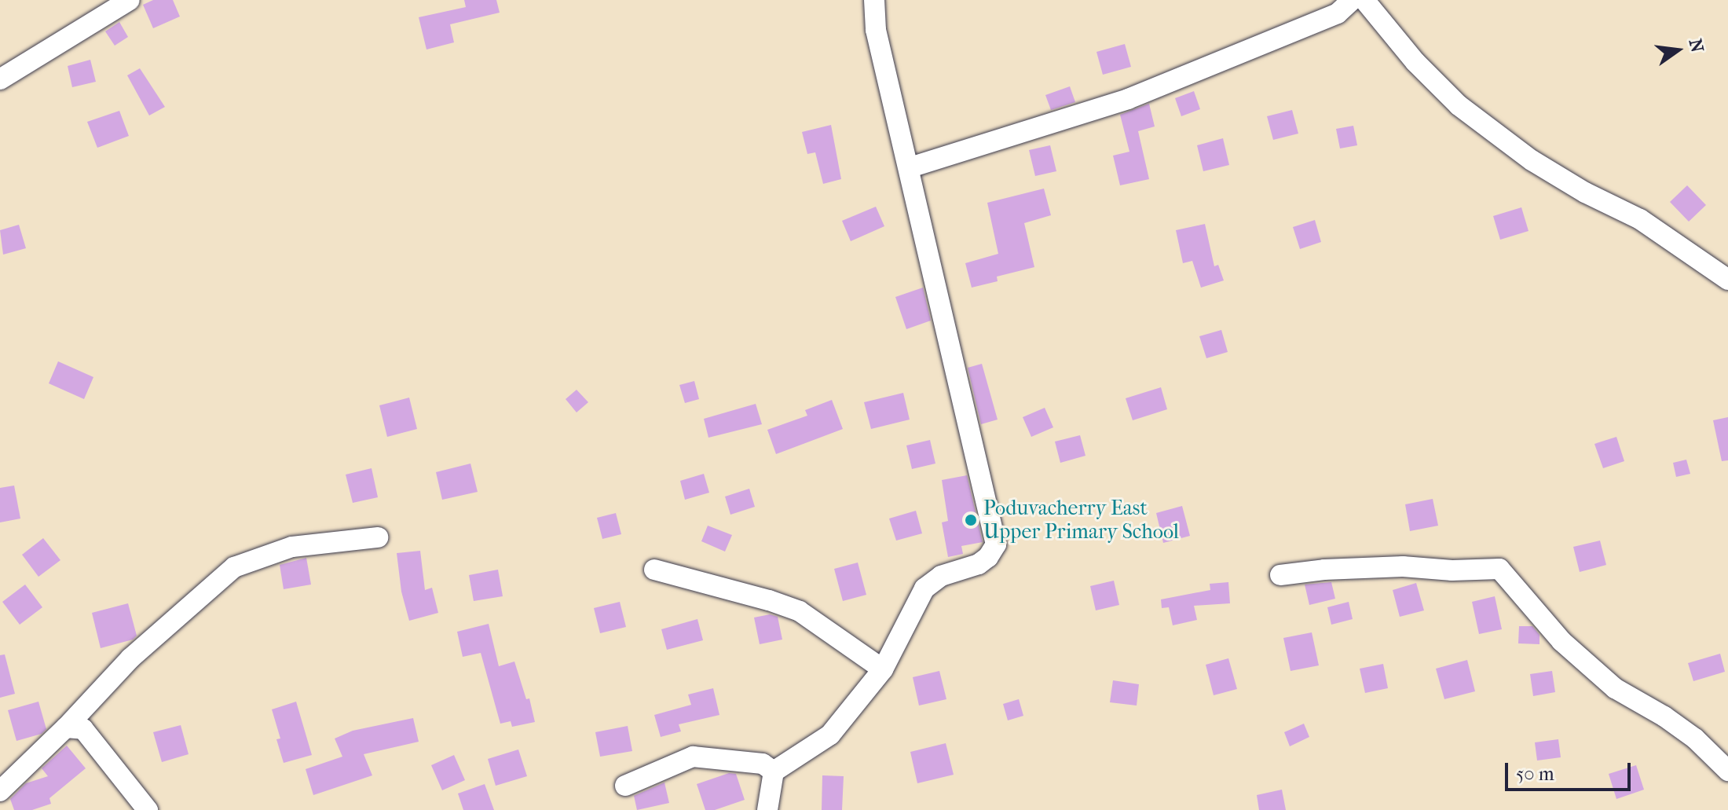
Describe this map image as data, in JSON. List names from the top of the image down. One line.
{"places":["Poduvacherry East Upper Primary School"],"scale_bar":"50 m","north":"right"}
